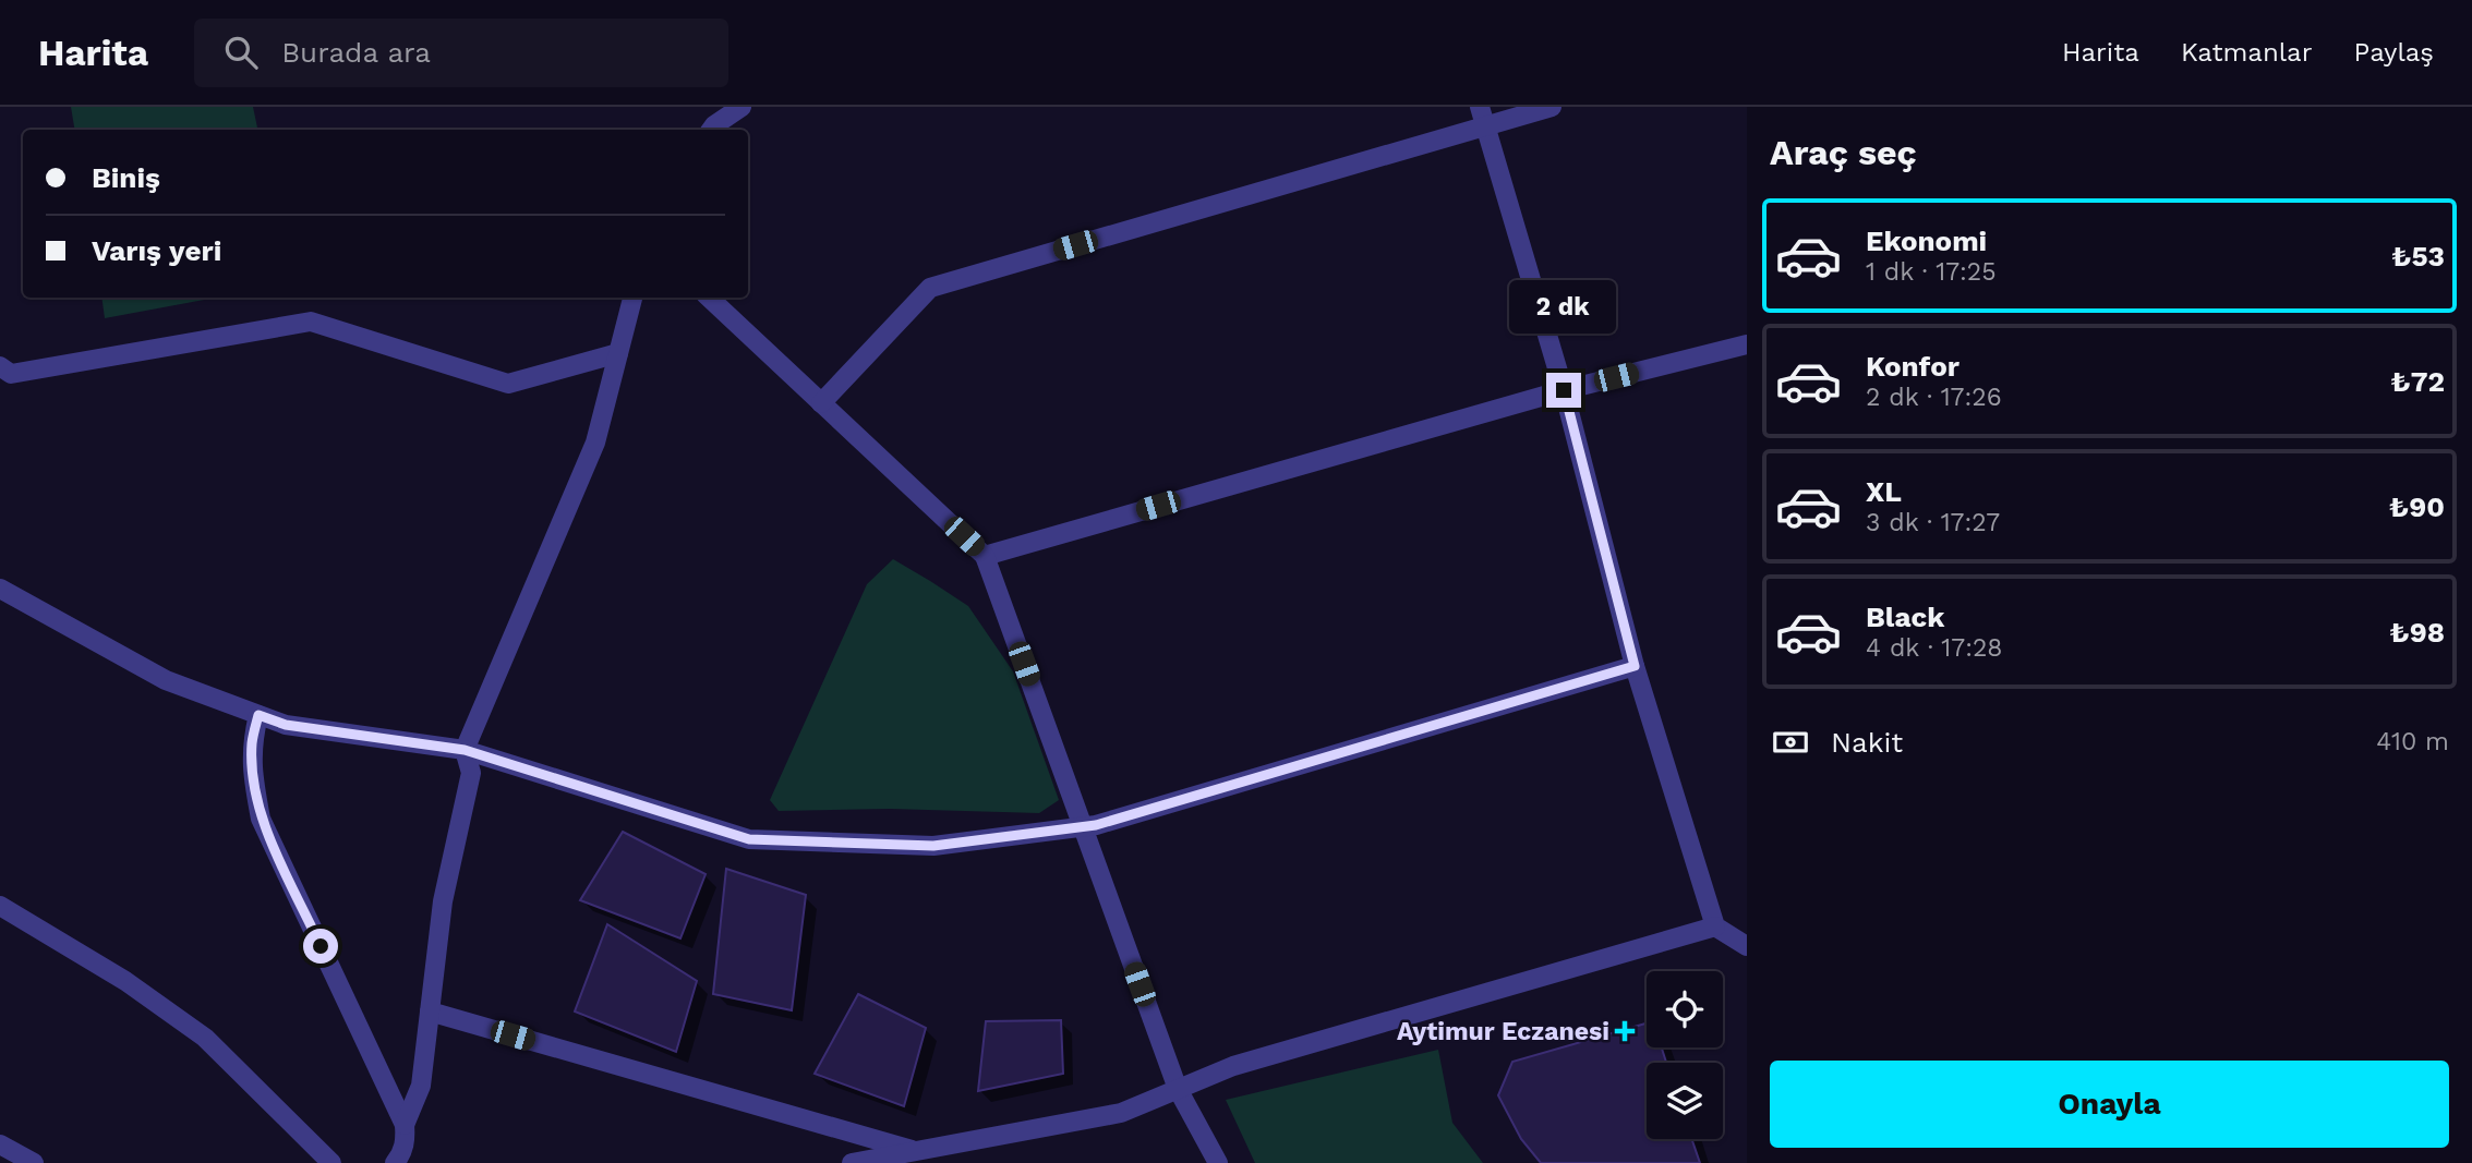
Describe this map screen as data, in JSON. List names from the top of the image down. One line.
{"places":{"health":["Aytimur Eczanesi"]},"page":{"header":"Harita","search":"Burada ara","nav":["Harita","Katmanlar","Paylaş"],"heading":"Araç seç","banner":["Biniş","Varış yeri"],"list":[{"name":"Ekonomi","note":"1 dk · 17:25","value":"₺53"},{"name":"Konfor","note":"2 dk · 17:26","value":"₺72"},{"name":"XL","note":"3 dk · 17:27","value":"₺90"},{"name":"Black","note":"4 dk · 17:28","value":"₺98"}],"bubble":"2 dk","pay":["Nakit","410 m"],"buttons":"Onayla"}}
